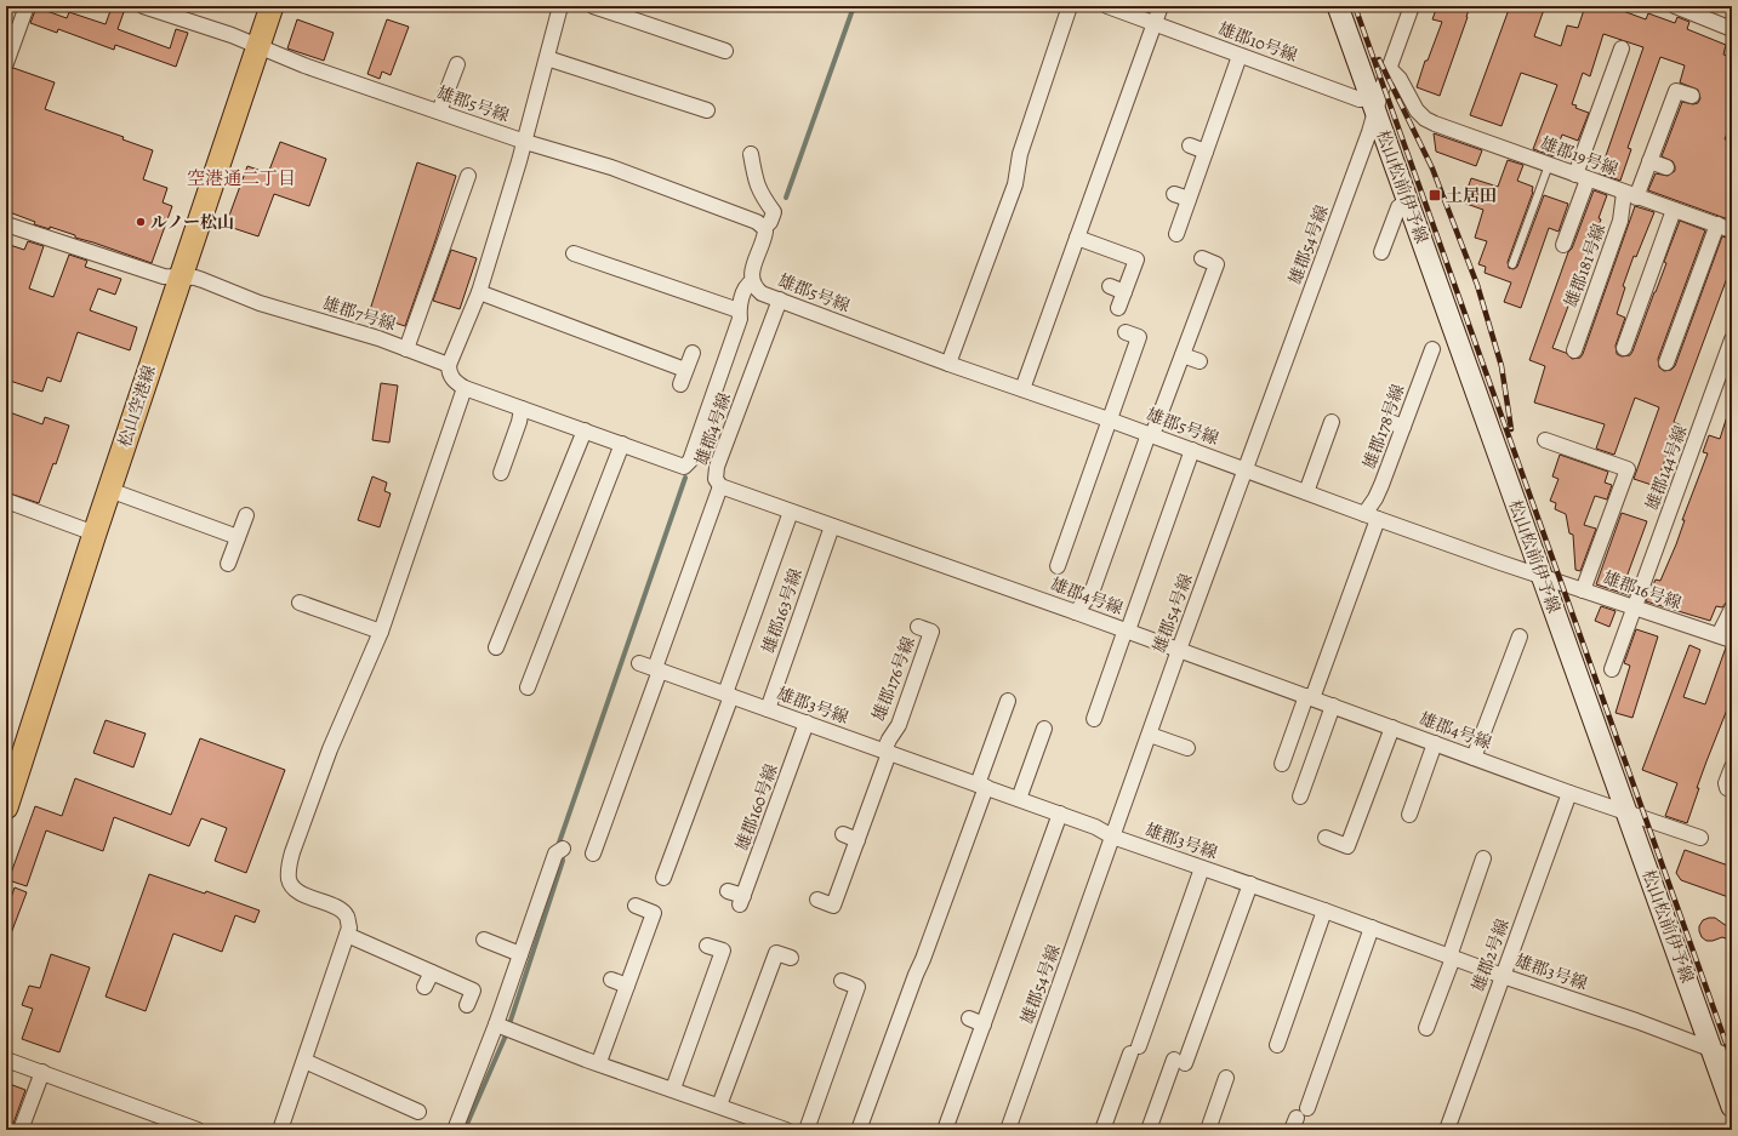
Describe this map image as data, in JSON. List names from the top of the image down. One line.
{"streets":{"main road":["松山松前伊予線","松山空港線"],"street":["雄郡10号線","雄郡5号線","雄郡19号線","雄郡54号線","雄郡181号線","雄郡7号線","雄郡178号線","雄郡4号線","雄郡144号線","雄郡16号線","雄郡163号線","雄郡176号線","雄郡3号線","雄郡160号線","雄郡2号線"]},"crossings":[["雄郡10号線","松山松前伊予線"],["雄郡10号線","雄郡54号線"],["雄郡5号線","松山松前伊予線"],["雄郡5号線","雄郡54号線"],["雄郡5号線","松山空港線"],["雄郡5号線","雄郡178号線"],["雄郡5号線","雄郡4号線"],["雄郡5号線","雄郡16号線"],["雄郡19号線","雄郡54号線"],["雄郡19号線","雄郡181号線"],["松山松前伊予線","雄郡54号線"],["松山松前伊予線","雄郡4号線"],["松山松前伊予線","雄郡16号線"],["松山松前伊予線","雄郡3号線"],["雄郡54号線","雄郡4号線"],["雄郡54号線","雄郡3号線"],["雄郡7号線","松山空港線"],["雄郡178号線","雄郡4号線"],["雄郡4号線","雄郡163号線"],["雄郡4号線","雄郡2号線"],["雄郡144号線","雄郡16号線"],["雄郡163号線","雄郡3号線"],["雄郡176号線","雄郡3号線"],["雄郡3号線","雄郡160号線"],["雄郡3号線","雄郡2号線"]],"districts":["空港通二丁目"],"places":{"transit":["土居田"],"other":["ルノー松山"]}}
